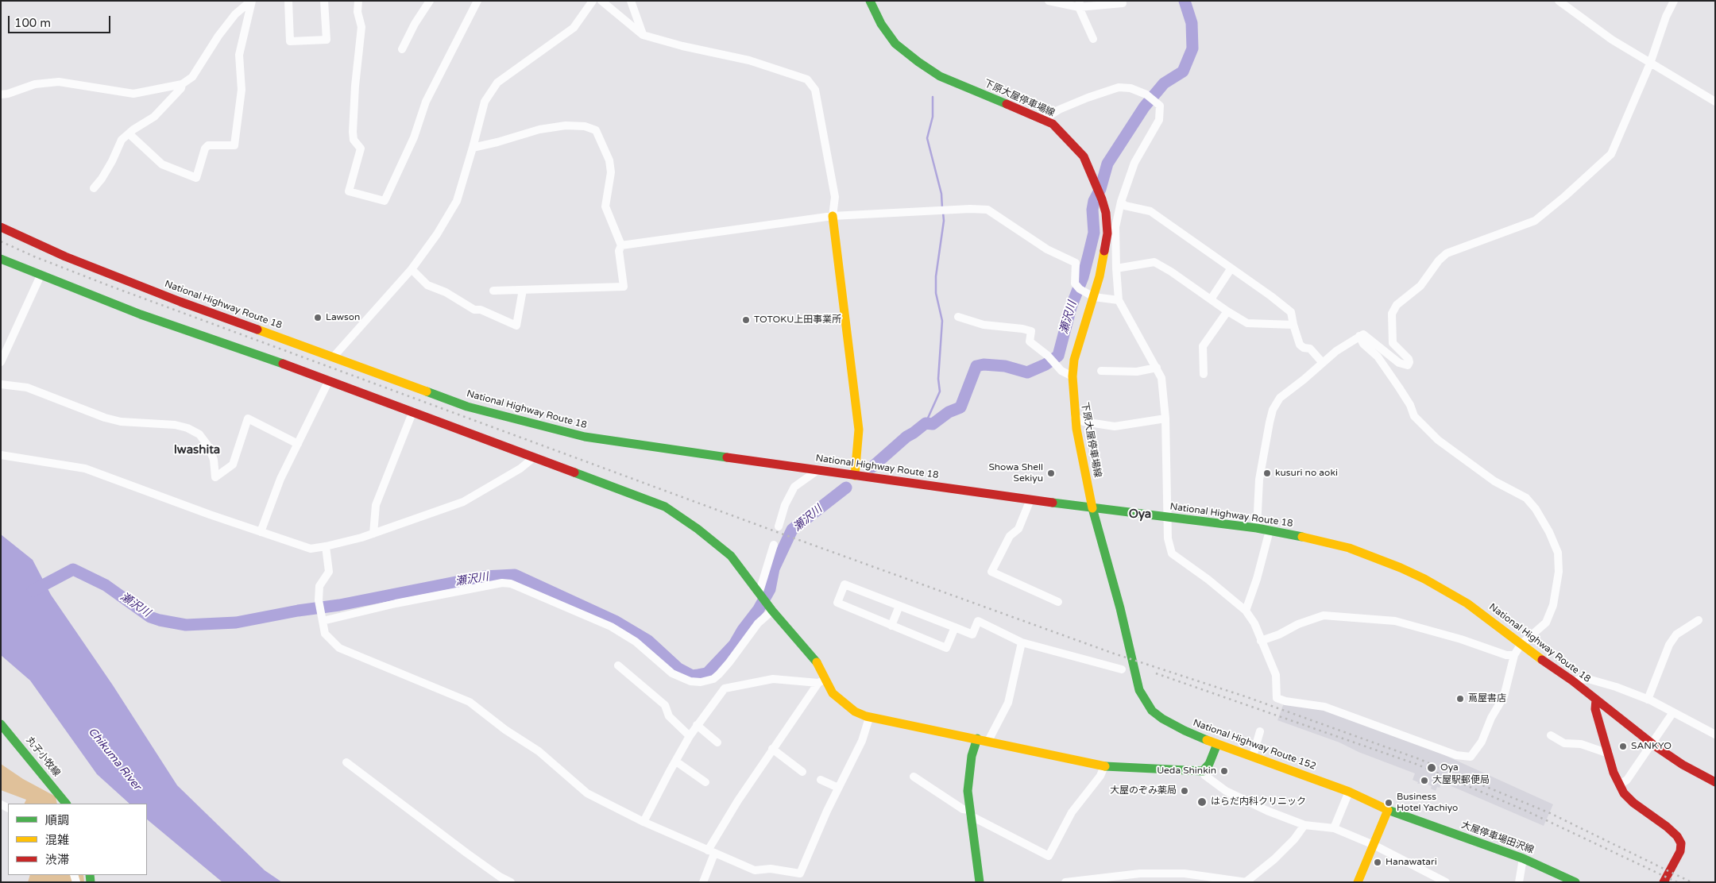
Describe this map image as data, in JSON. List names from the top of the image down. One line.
{"streets":{"main road":["下原大屋停車場線","National Highway Route 18","National Highway Route 152","丸子小牧線","大屋停車場田沢線"]},"crossings":[["下原大屋停車場線","National Highway Route 18"],["下原大屋停車場線","National Highway Route 152"],["National Highway Route 18","National Highway Route 152"],["National Highway Route 152","大屋停車場田沢線"]],"districts":["Iwashita","Oya"],"water":["瀬沢川","Chikuma River"],"places":["Lawson","TOTOKU上田事業所","Showa Shell Sekiyu","kusuri no aoki","蔦屋書店","SANKYO","Oya","Ueda Shinkin","大屋駅郵便局","大屋のぞみ薬局","はらだ内科クリニック","Business Hotel Yachiyo","Hanawatari"],"legend":["順調","混雑","渋滞"],"scale_bar":"100 m"}
